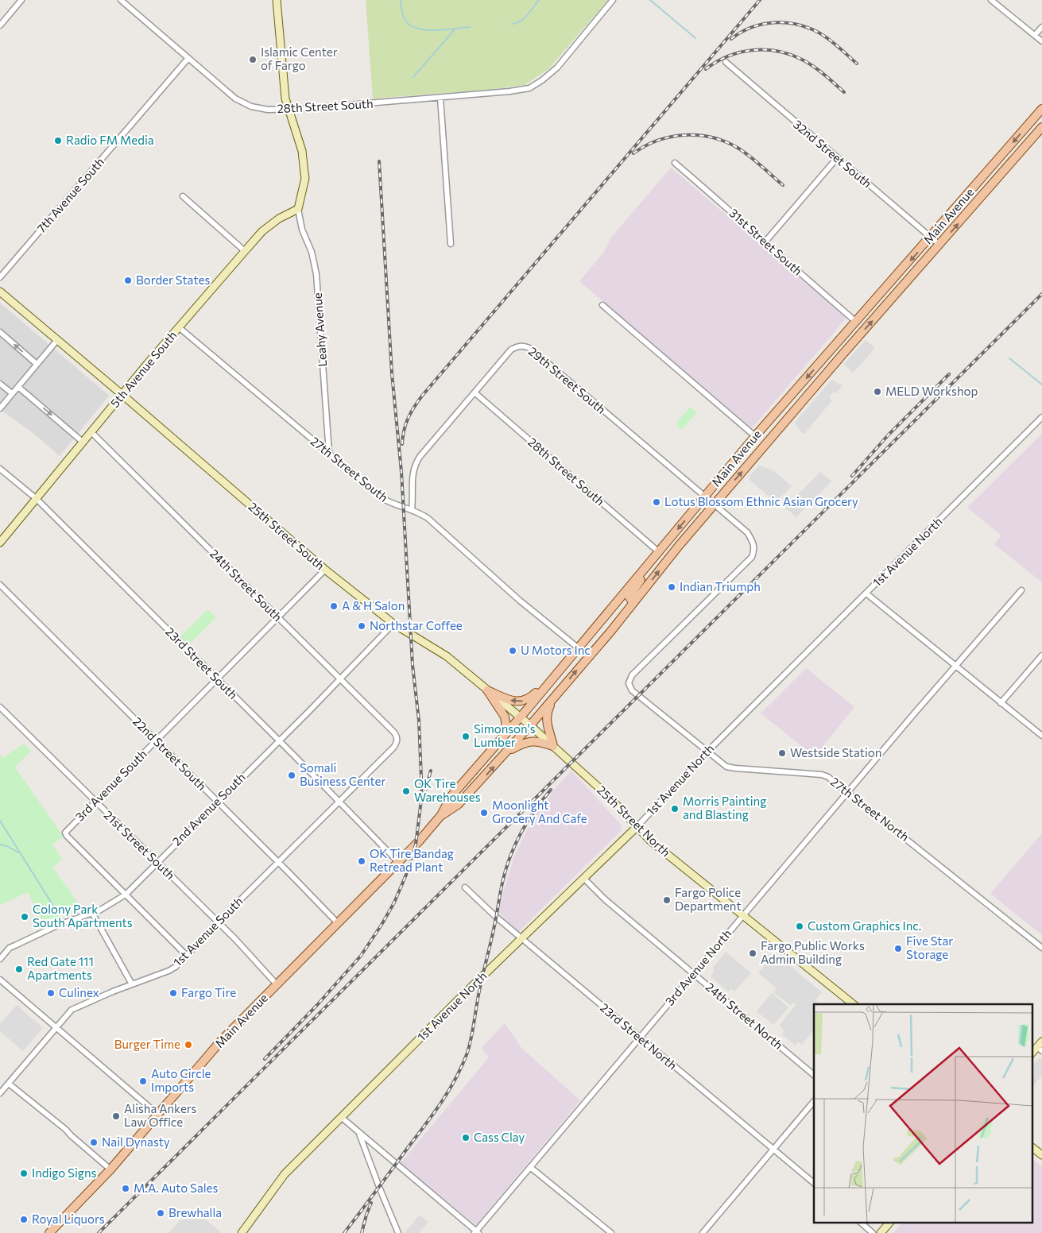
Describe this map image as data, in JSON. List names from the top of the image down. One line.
{"streets":{"main road":["Main Avenue"],"street":["28th Street South","32nd Street South","7th Avenue South","31st Street South","Leahy Avenue","5th Avenue South","29th Street South","27th Street South","25th Street South","1st Avenue North","24th Street South","23rd Street South","22nd Street South","3rd Avenue South","2nd Avenue South","27th Street North","25th Street North","21st Street South","1st Avenue South","3rd Avenue North","24th Street North","23rd Street North"]},"crossings":[["28th Street South","7th Avenue South"],["28th Street South","Main Avenue"],["28th Street South","29th Street South"],["32nd Street South","Main Avenue"],["Main Avenue","31st Street South"],["Main Avenue","29th Street South"],["Main Avenue","27th Street South"],["Main Avenue","25th Street South"],["Main Avenue","23rd Street South"],["Main Avenue","22nd Street South"],["Main Avenue","27th Street North"],["Main Avenue","21st Street South"],["Leahy Avenue","5th Avenue South"],["Leahy Avenue","27th Street South"],["5th Avenue South","27th Street South"],["5th Avenue South","25th Street South"],["5th Avenue South","24th Street South"],["5th Avenue South","23rd Street South"],["29th Street South","27th Street South"],["29th Street South","27th Street North"],["25th Street South","3rd Avenue South"],["25th Street South","2nd Avenue South"],["25th Street South","25th Street North"],["1st Avenue North","27th Street North"],["1st Avenue North","25th Street North"],["1st Avenue North","24th Street North"],["1st Avenue North","23rd Street North"],["24th Street South","3rd Avenue South"],["24th Street South","2nd Avenue South"],["24th Street South","1st Avenue South"],["23rd Street South","3rd Avenue South"],["23rd Street South","2nd Avenue South"],["23rd Street South","1st Avenue South"],["22nd Street South","3rd Avenue South"],["22nd Street South","2nd Avenue South"],["22nd Street South","1st Avenue South"],["3rd Avenue South","2nd Avenue South"],["3rd Avenue South","21st Street South"],["2nd Avenue South","21st Street South"],["27th Street North","3rd Avenue North"],["25th Street North","3rd Avenue North"],["21st Street South","1st Avenue South"],["3rd Avenue North","24th Street North"],["3rd Avenue North","23rd Street North"]],"places":["Islamic Center of Fargo","Radio FM Media","Border States","MELD Workshop","Lotus Blossom Ethnic Asian Grocery","Indian Triumph","A & H Salon","Northstar Coffee","U Motors Inc","Simonson's Lumber","Westside Station","Somali Business Center","OK Tire Warehouses","Morris Painting and Blasting","Moonlight Grocery And Cafe","OK Tire Bandag Retread Plant","Fargo Police Department","Colony Park South Apartments","Custom Graphics Inc.","Five Star Storage","Fargo Public Works Admin Building","Red Gate 111 Apartments","Culinex","Fargo Tire","Burger Time","Auto Circle Imports","Alisha Ankers Law Office","Cass Clay","Nail Dynasty","Indigo Signs","M.A. Auto Sales","Brewhalla","Royal Liquors"]}
